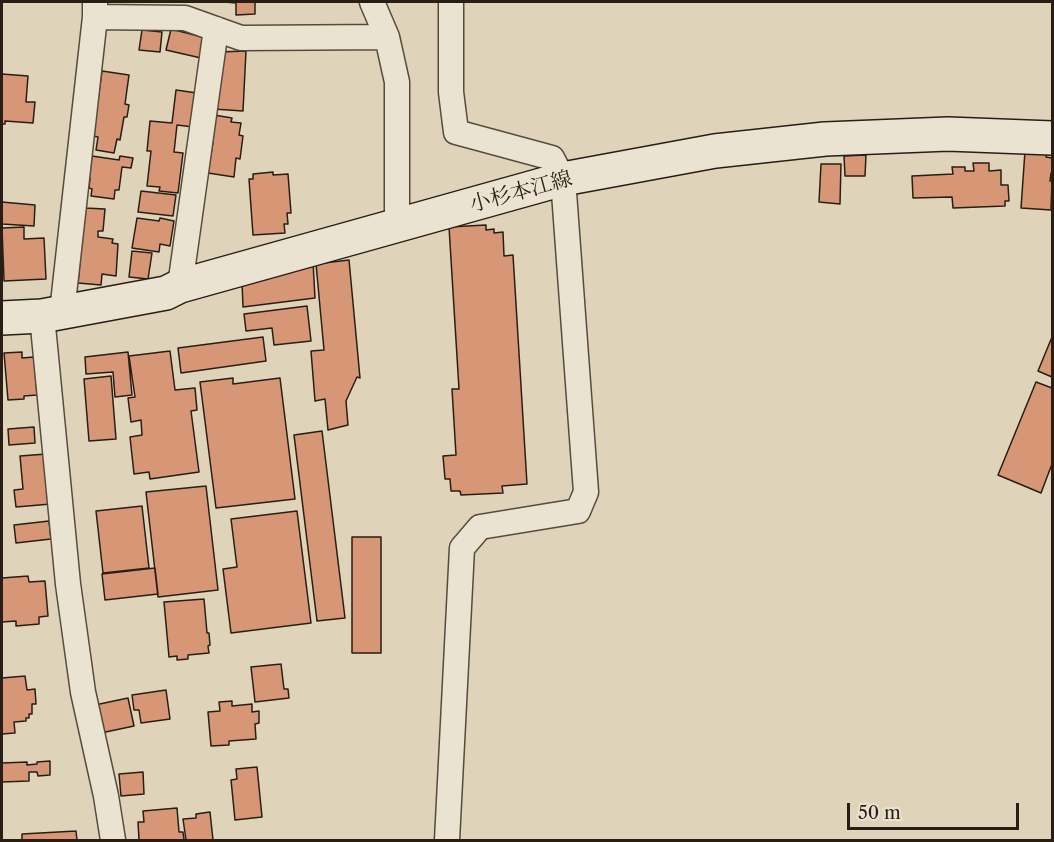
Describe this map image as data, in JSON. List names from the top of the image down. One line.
{"streets":{"main road":["小杉本江線"]},"scale_bar":"50 m"}
